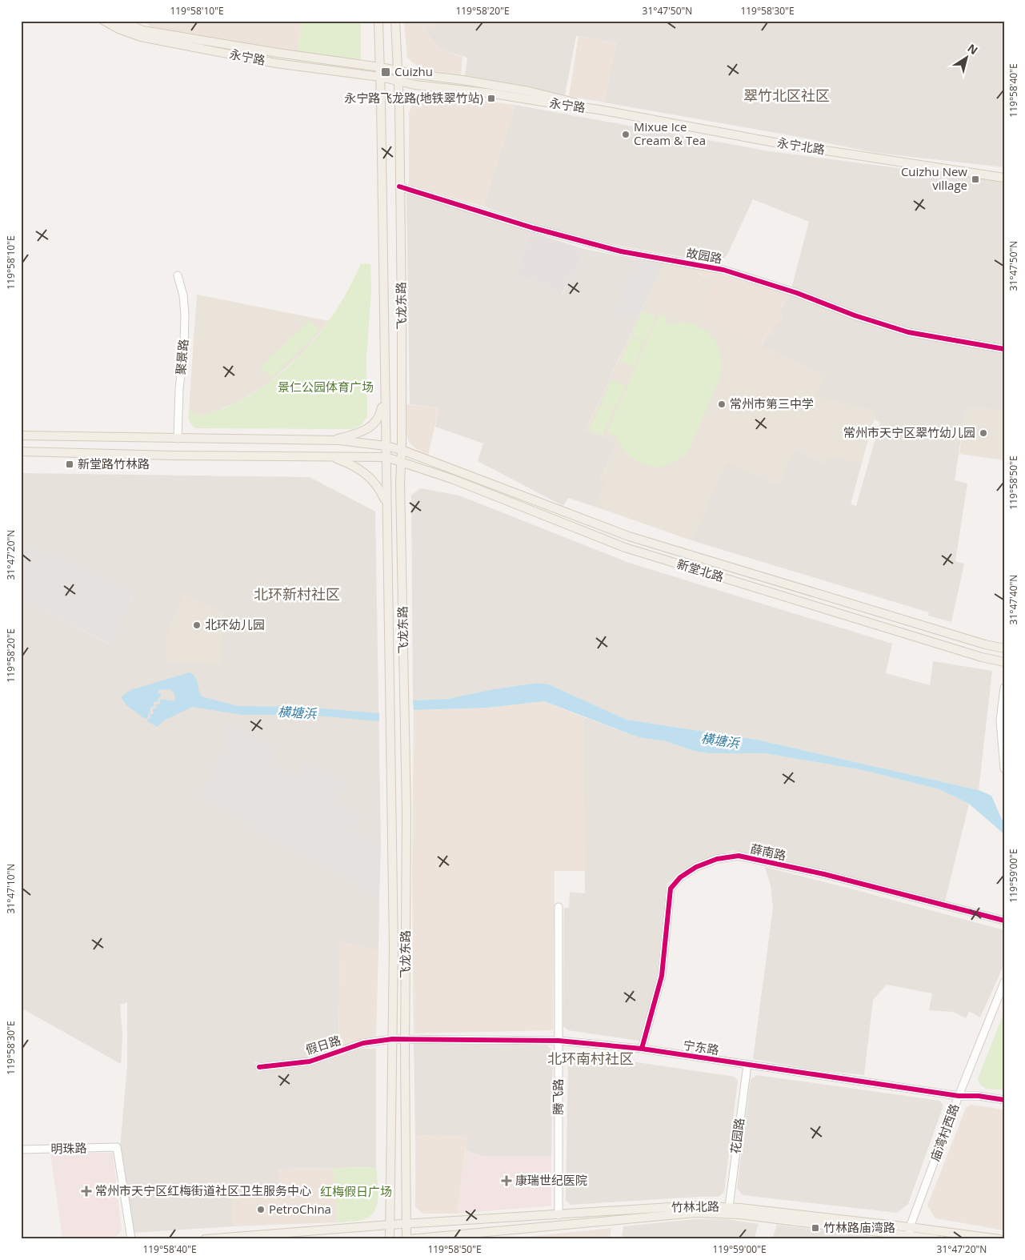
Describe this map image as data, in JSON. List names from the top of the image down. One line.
{"streets":{"main road":["永宁路","永宁北路","飞龙东路","新堂北路","竹林北路"],"street":["故园路","聚景路","薛南路","假日路","宁东路","腾飞路","庙湾村西路","花园路","明珠路"]},"crossings":[["永宁路","永宁北路"],["永宁路","飞龙东路"],["故园路","飞龙东路"],["飞龙东路","新堂北路"],["飞龙东路","假日路"],["飞龙东路","宁东路"],["飞龙东路","竹林北路"],["薛南路","宁东路"],["假日路","宁东路"],["宁东路","腾飞路"],["宁东路","庙湾村西路"],["宁东路","花园路"],["腾飞路","竹林北路"],["庙湾村西路","竹林北路"],["花园路","竹林北路"]],"districts":["翠竹北区社区","北环新村社区","北环南村社区"],"water":["横塘浜"],"parks":["景仁公园体育广场","红梅假日广场"],"places":{"transit":["Cuizhu","永宁路飞龙路(地铁翠竹站)","Cuizhu New village","新堂路竹林路","竹林路庙湾路"],"other":["Mixue Ice Cream & Tea","常州市第三中学","常州市天宁区翠竹幼儿园","北环幼儿园","PetroChina"],"health":["康瑞世纪医院","常州市天宁区红梅街道社区卫生服务中心"]},"north":"top right","coordinates":["119°58'10\"E","119°58'20\"E","31°47'50\"N","119°58'30\"E","119°58'40\"E","119°58'50\"E","31°47'20\"N","31°47'40\"N","119°59'00\"E","31°47'10\"N"]}
